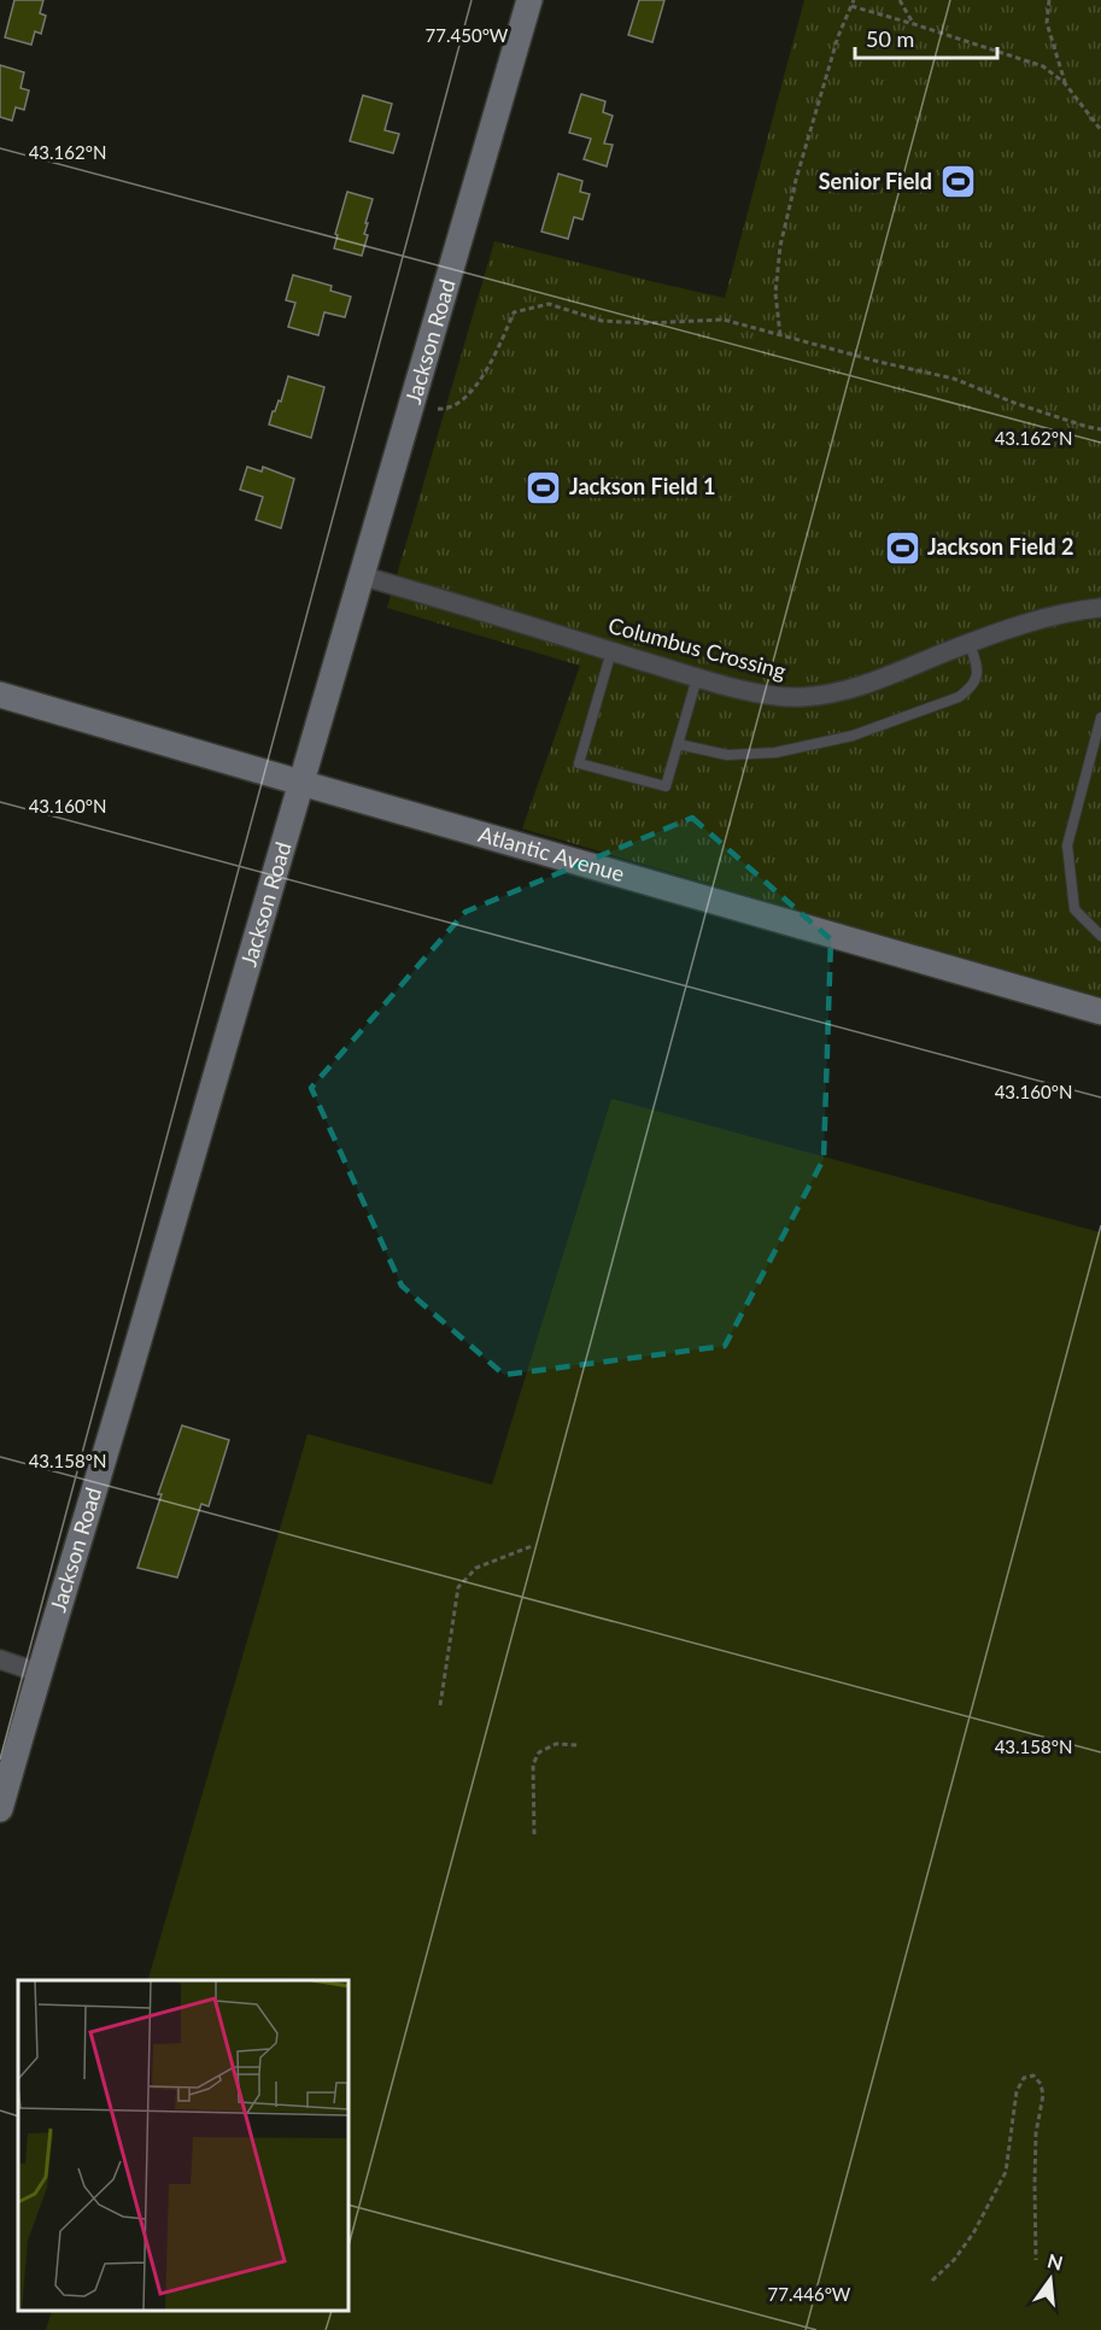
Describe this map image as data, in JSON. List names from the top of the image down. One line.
{"streets":{"street":["Jackson Road","Columbus Crossing","Atlantic Avenue"]},"crossings":[["Jackson Road","Columbus Crossing"],["Jackson Road","Atlantic Avenue"]],"places":{"sports":["Senior Field","Jackson Field 1","Jackson Field 2"]},"scale_bar":"50 m","north":"top","coordinates":["77.450°W","43.162°N","43.160°N","43.158°N","77.446°W"]}
